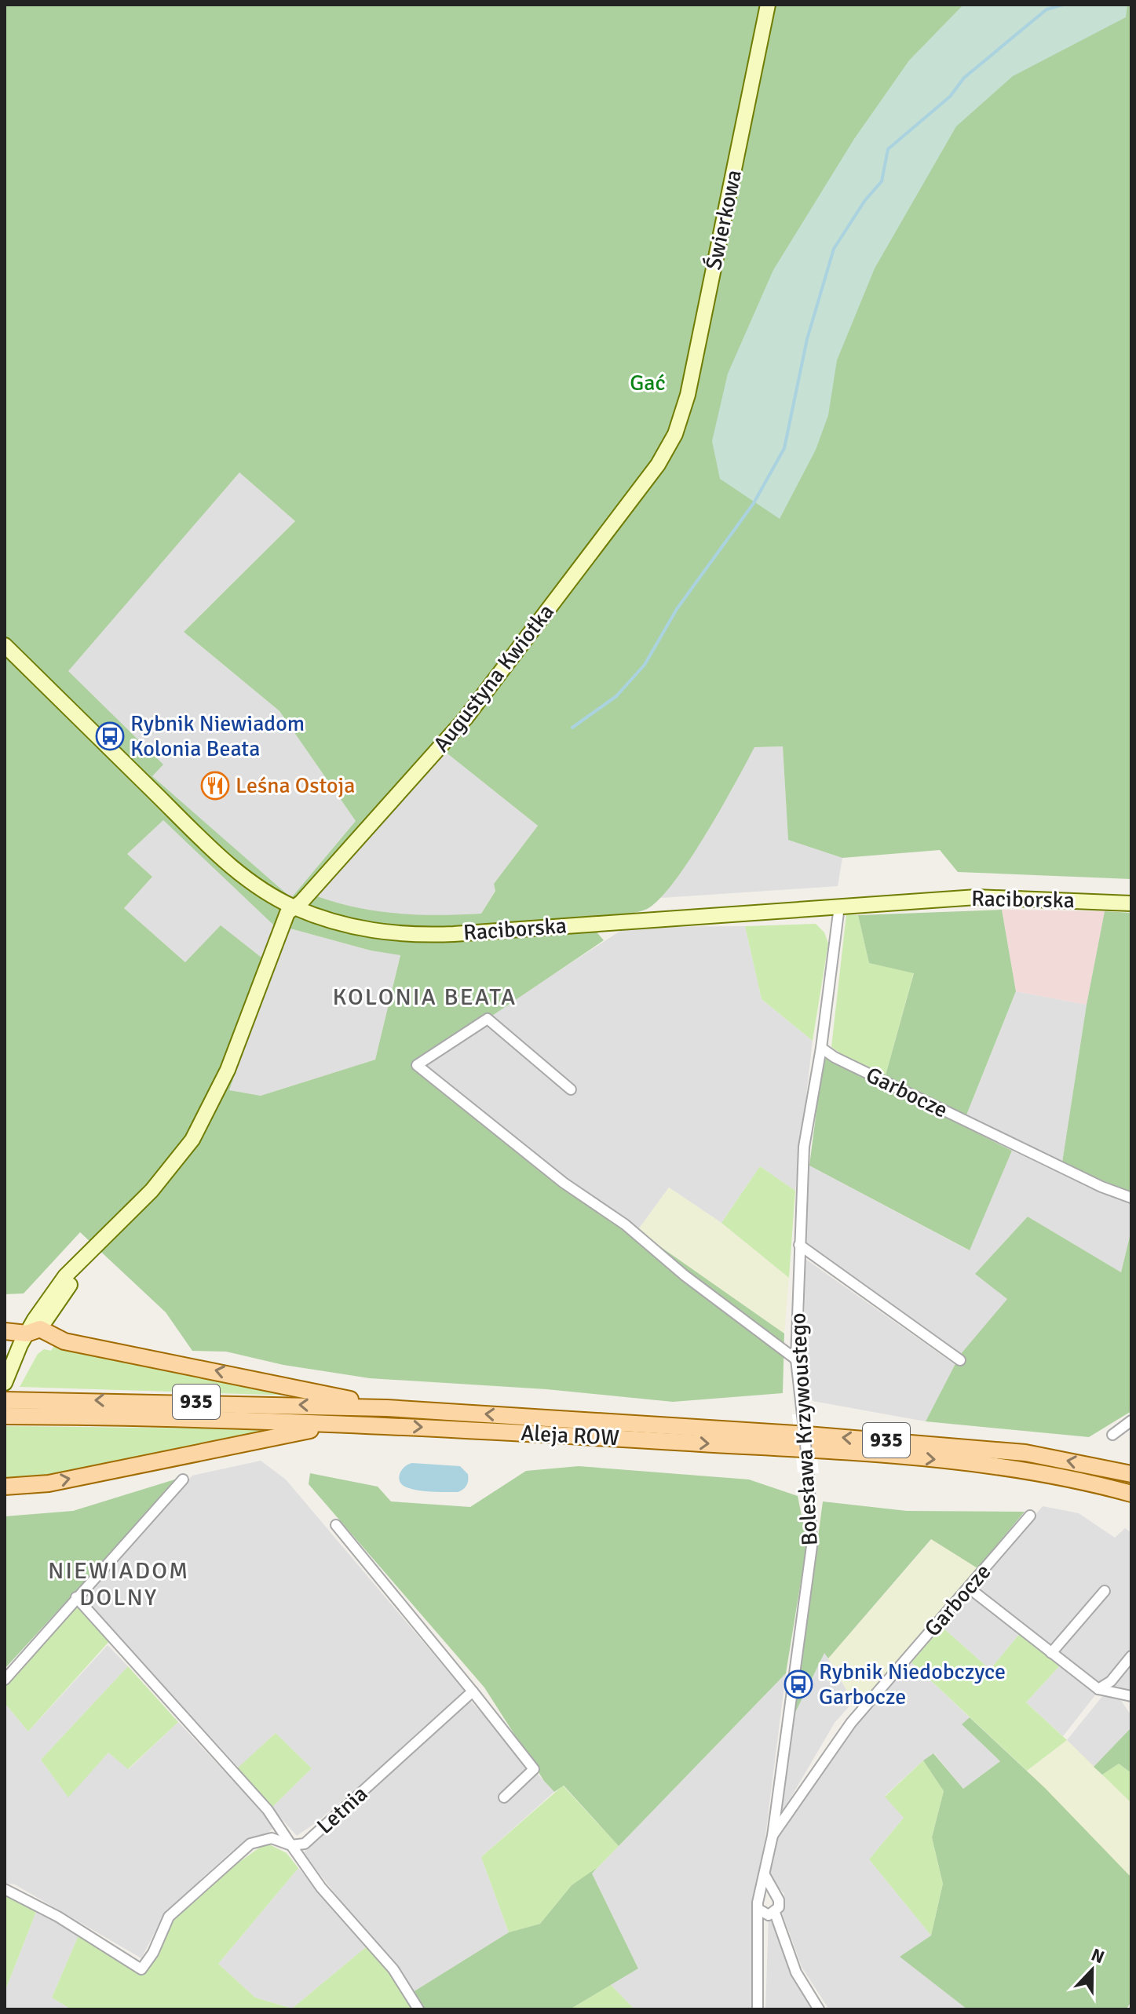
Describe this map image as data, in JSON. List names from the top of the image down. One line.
{"streets":{"main road":["935","Aleja ROW"],"street":["Świerkowa","Augustyna Kwiotka","Raciborska","Garbocze","Bolesława Krzywoustego","Letnia"]},"crossings":[["Świerkowa","Augustyna Kwiotka"],["Augustyna Kwiotka","Raciborska"],["Raciborska","Bolesława Krzywoustego"],["Garbocze","Bolesława Krzywoustego"]],"districts":["KOLONIA BEATA","NIEWIADOM DOLNY"],"parks":["Gać"],"places":{"bus stop":["Rybnik Niewiadom Kolonia Beata","Rybnik Niedobczyce Garbocze"],"restaurant":["Leśna Ostoja"]},"north":"top"}
